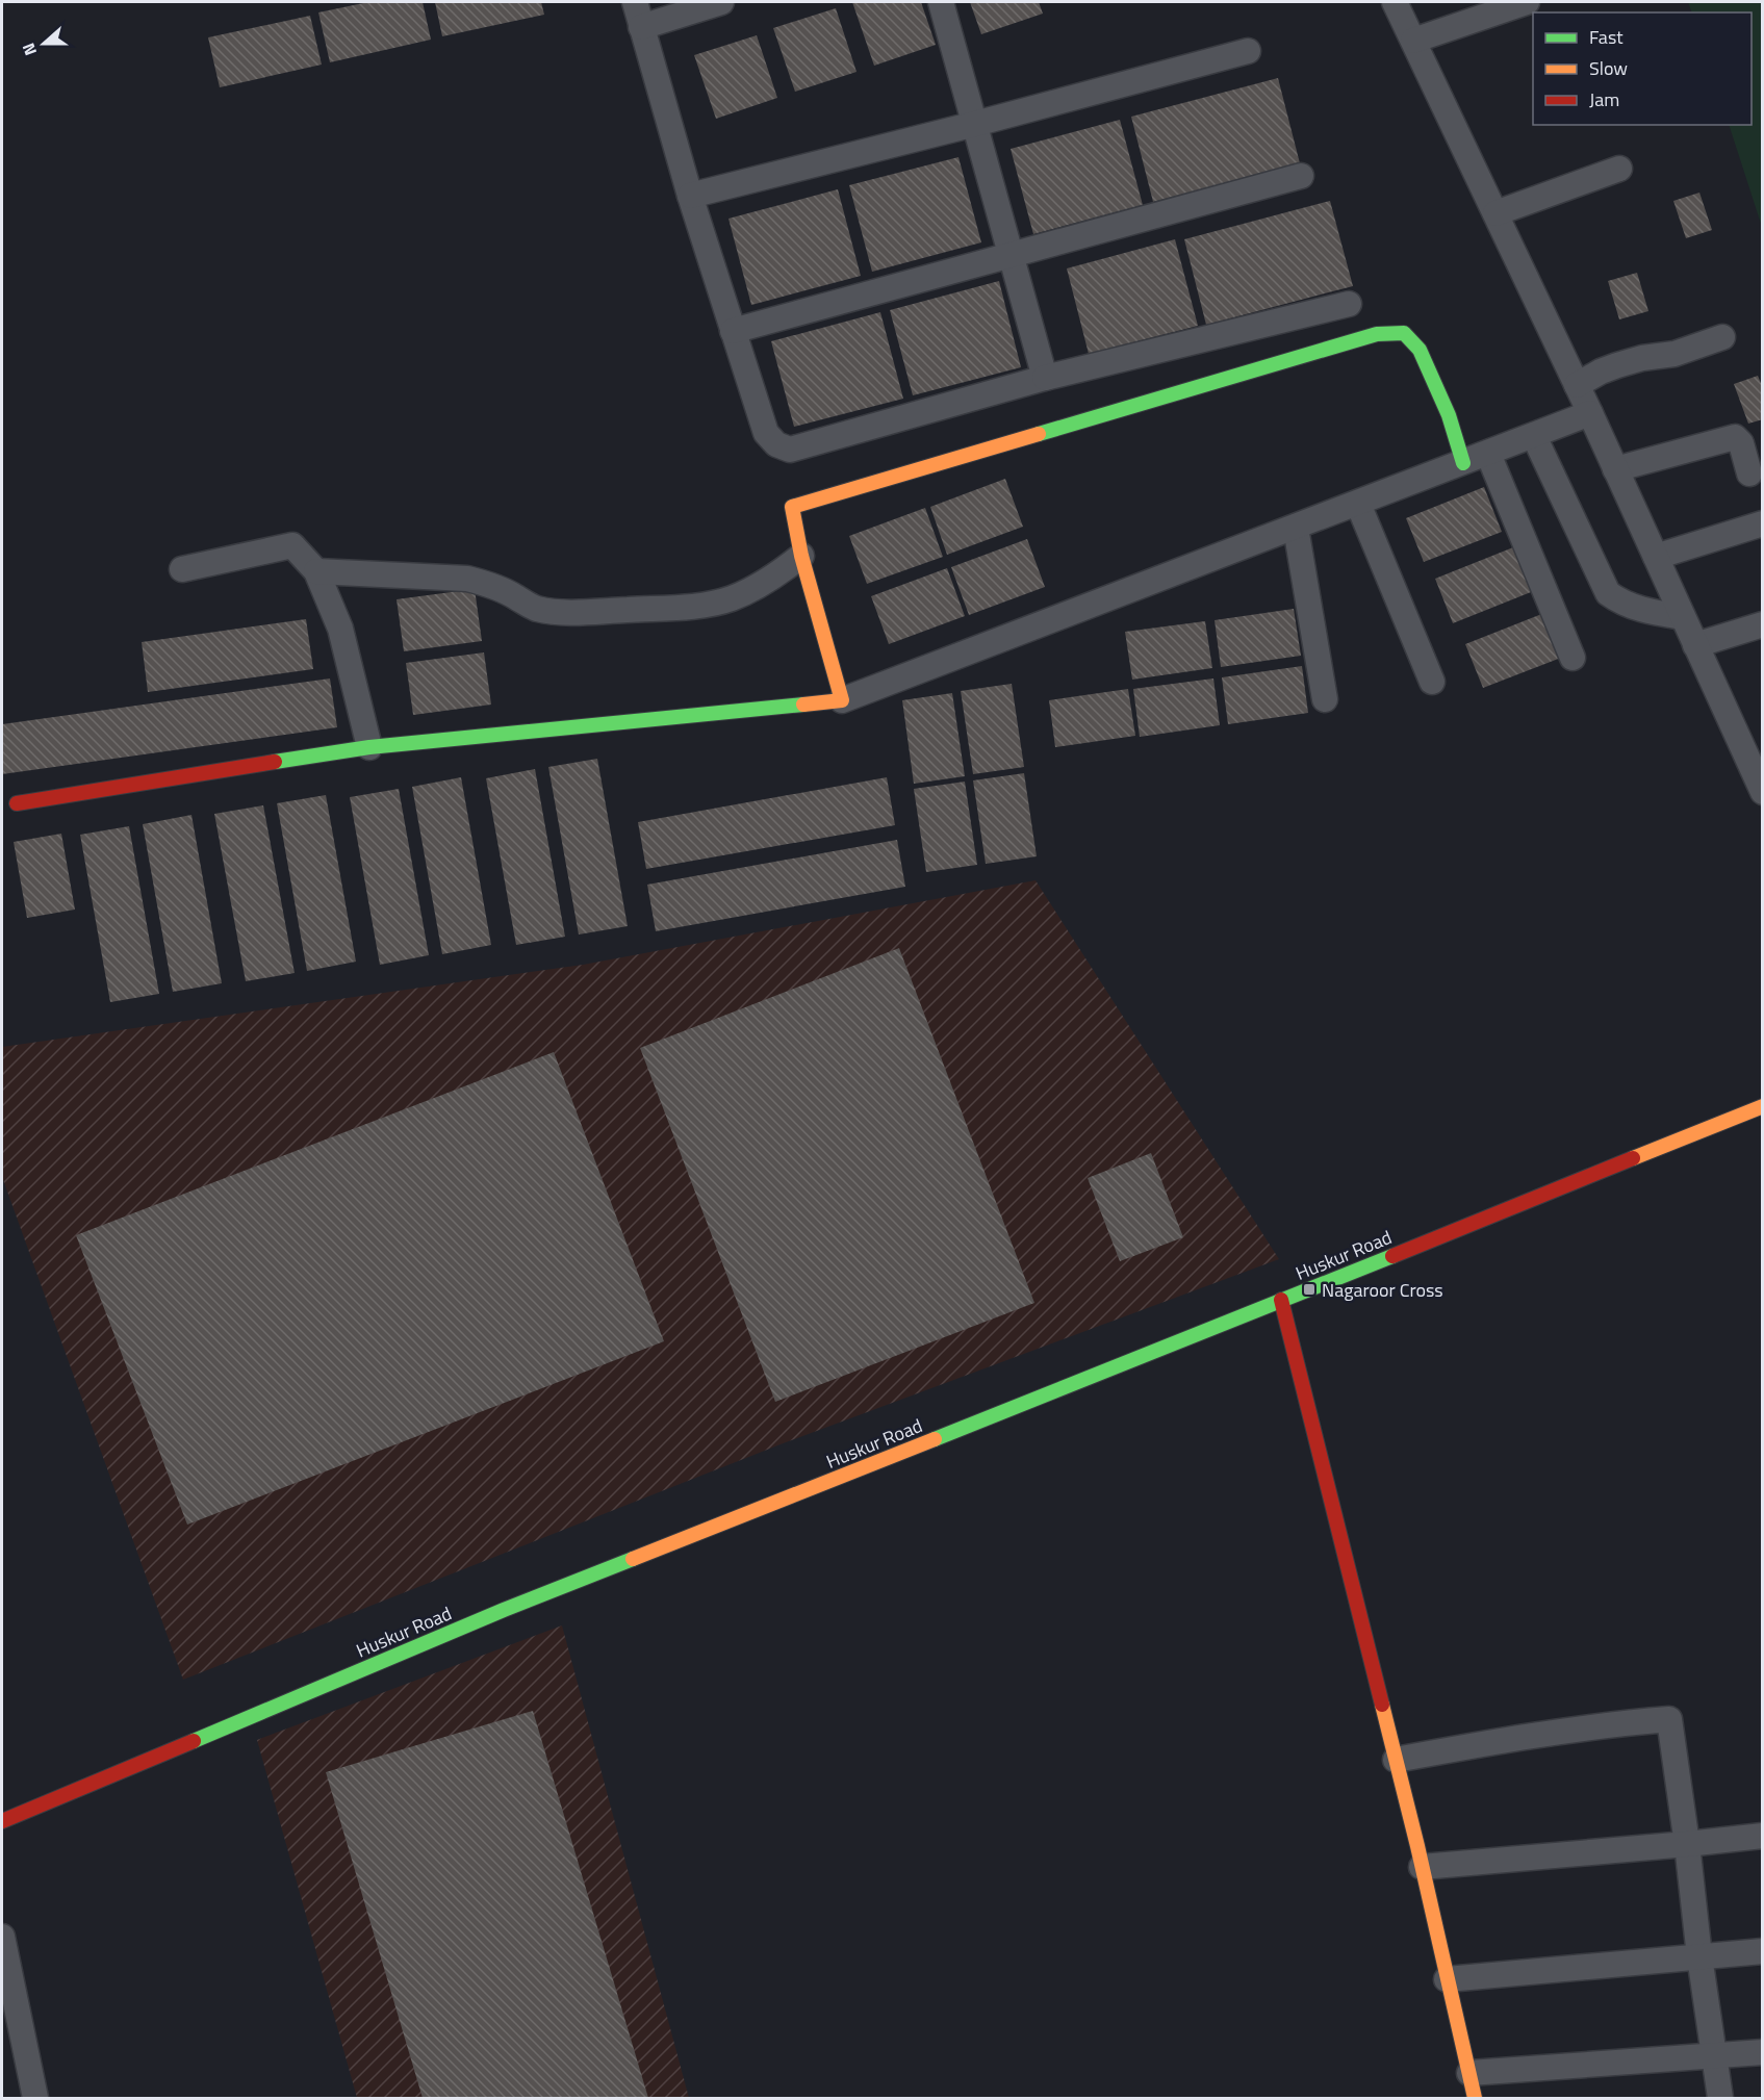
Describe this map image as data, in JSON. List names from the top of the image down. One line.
{"streets":{"street":["Huskur Road"]},"places":{"transit":["Nagaroor Cross"]},"legend":["Fast","Slow","Jam"],"north":"left"}
